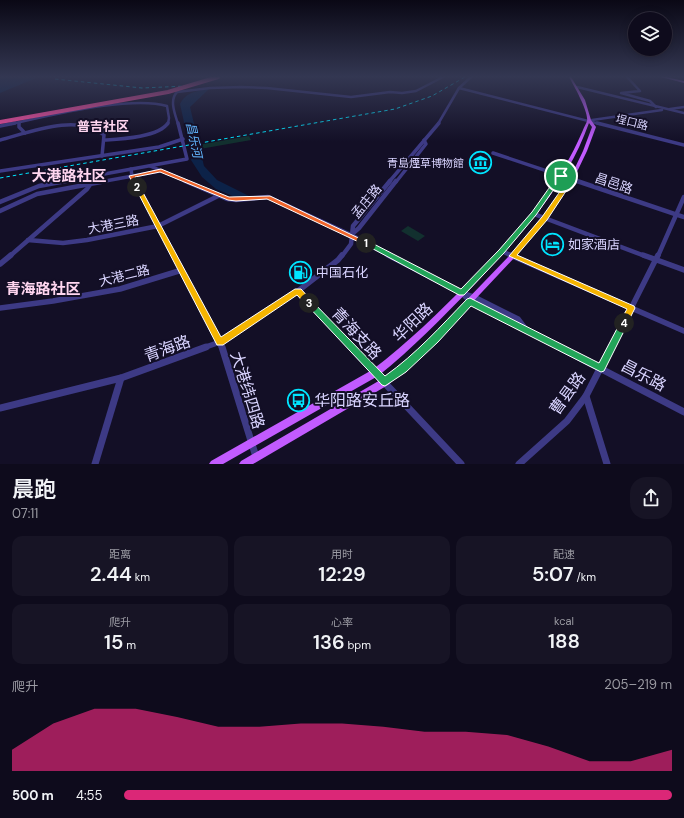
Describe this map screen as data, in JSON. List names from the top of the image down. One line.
{"streets":{"main road":["华阳路"],"street":["埕口路","昌邑路","孟庄路","大港三路","大港二路","青海支路","青海路","昌乐路","大港纬四路","曹县路"]},"crossings":[["埕口路","华阳路"],["昌邑路","华阳路"],["昌邑路","曹县路"],["孟庄路","青海路"],["孟庄路","昌乐路"],["大港三路","昌乐路"],["大港三路","大港纬四路"],["大港二路","大港纬四路"],["华阳路","青海支路"],["华阳路","昌乐路"],["华阳路","大港纬四路"],["青海支路","青海路"],["青海路","昌乐路"],["青海路","大港纬四路"],["昌乐路","曹县路"]],"districts":["普吉社区","大港路社区","青海路社区"],"water":["昌乐河"],"places":{"museum":["青島煙草博物館"],"hotel":["如家酒店"],"fuel station":["中国石化"],"bus stop":["华阳路安丘路"]},"page":{"pins":["2","1","3","4"],"heading":["晨跑","07:11"],"stats":[["距离","2.44 km"],["用时","12:29"],["配速","5:07 /km"],["爬升","15 m"],["心率","136 bpm"],["kcal","188"]],"chart":["爬升","205–219 m"],"list":[{"name":"500 m","note":"4:55"}]}}
